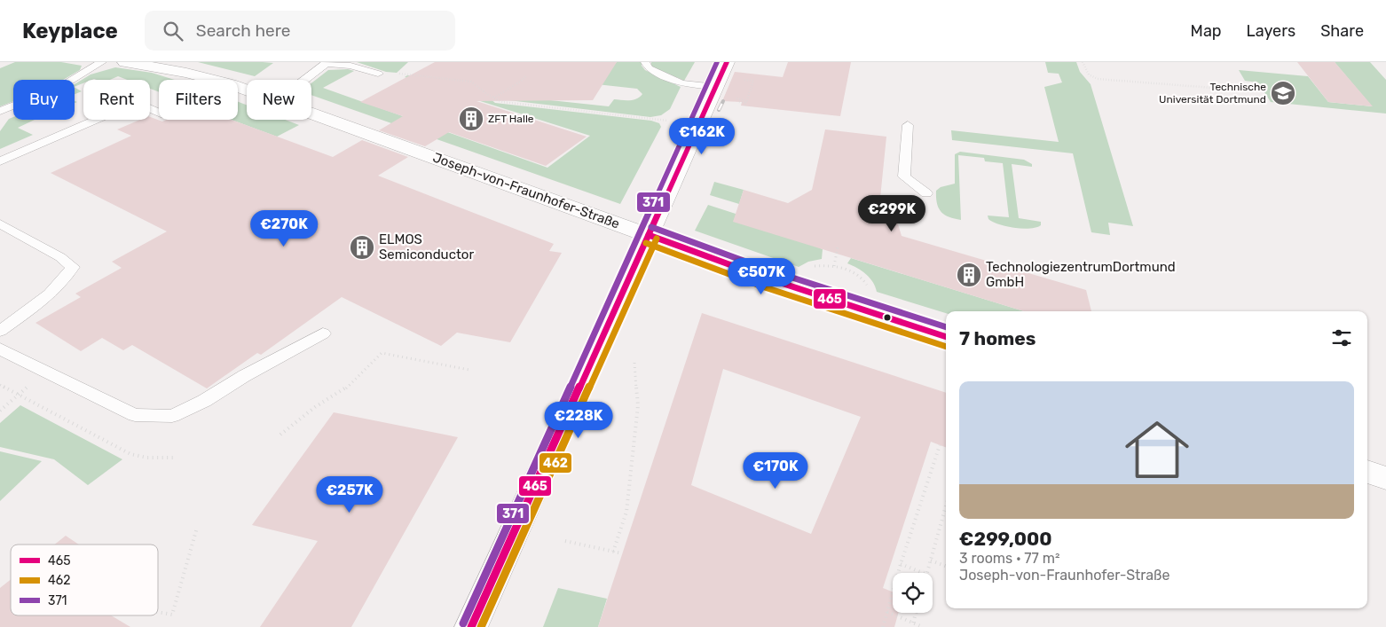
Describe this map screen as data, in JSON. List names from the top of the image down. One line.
{"streets":{"street":["Joseph-von-Fraunhofer-Straße"]},"places":{"school or university":["Technische Universität Dortmund"],"building":["ZFT Halle","ELMOS Semiconductor","TechnologiezentrumDortmund GmbH"]},"lines":["transit line 465","transit line 371","transit line 462"],"legend":["465","462","371"],"page":{"header":"Keyplace","search":"Search here","nav":["Map","Layers","Share"],"chip":["Buy","Rent","Filters","New"],"price":["€162K","€299K","€270K","€507K","€228K","€170K","€257K"],"heading":"7 homes","list":[{"name":"€299,000","note":"3 rooms · 77 m² · Joseph-von-Fraunhofer-Straße"}]}}
